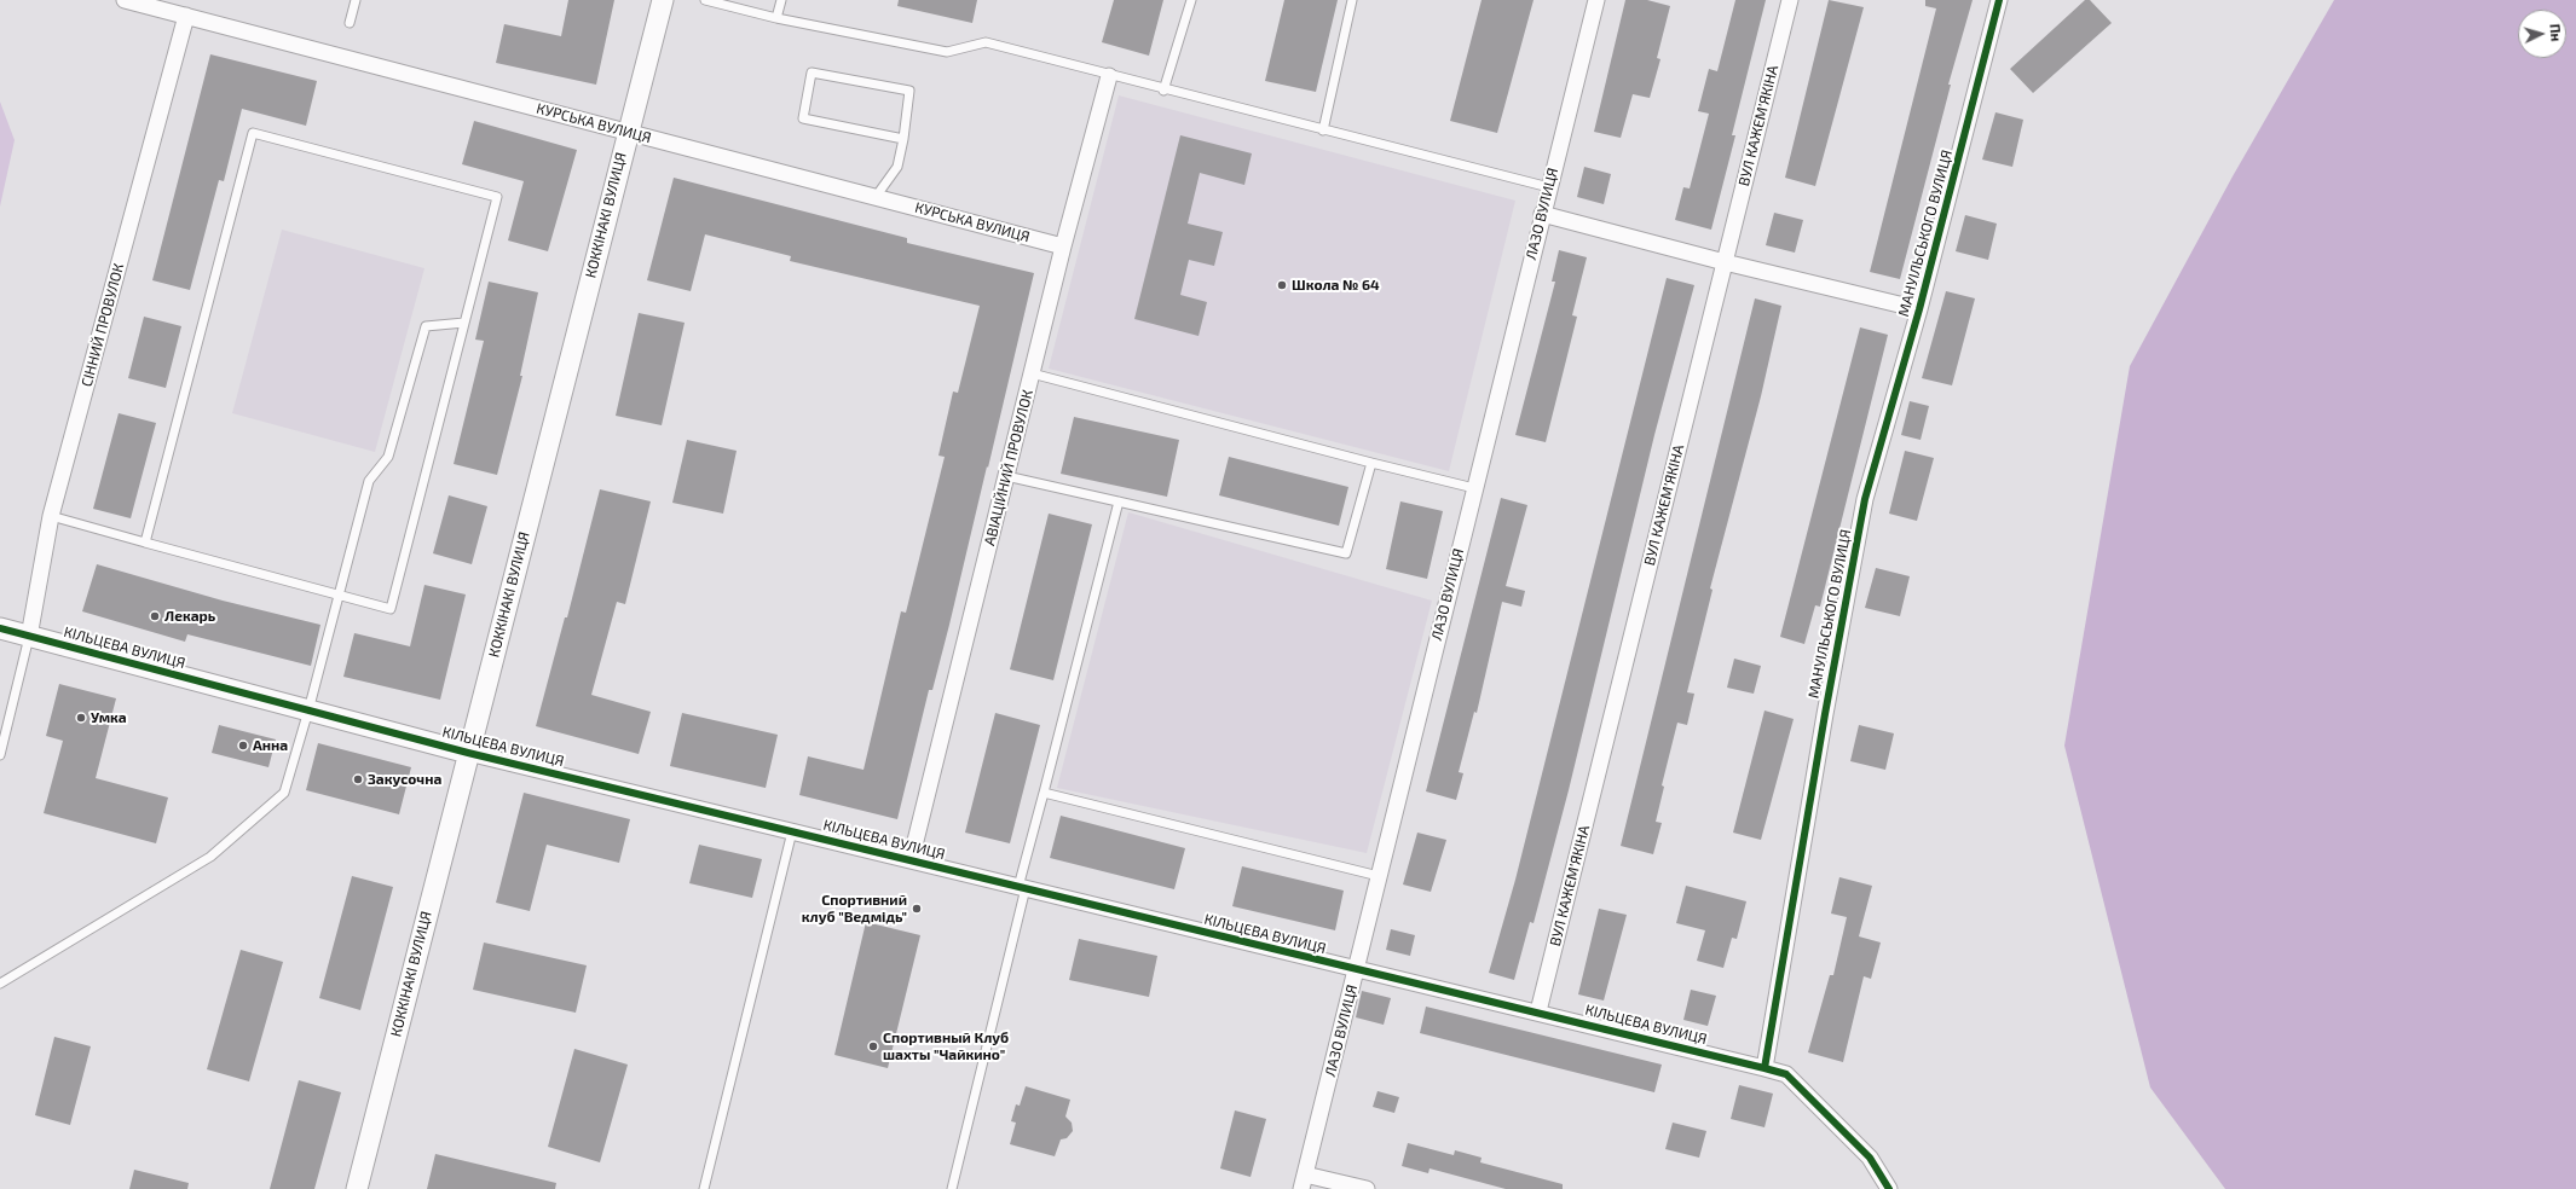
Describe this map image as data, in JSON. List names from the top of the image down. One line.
{"streets":{"street":["КУРСЬКА ВУЛИЦЯ","ВУЛ КАЖЕМ'ЯКІНА","ЛАЗО ВУЛИЦЯ","КОККІНАКІ ВУЛИЦЯ","МАНУІЛЬСЬКОГО ВУЛИЦЯ","СІННИЙ ПРОВУЛОК","АВІАЦІЙНИЙ ПРОВУЛОК","КІЛЬЦЕВА ВУЛИЦЯ"]},"crossings":[["КУРСЬКА ВУЛИЦЯ","КОККІНАКІ ВУЛИЦЯ"],["КУРСЬКА ВУЛИЦЯ","СІННИЙ ПРОВУЛОК"],["КУРСЬКА ВУЛИЦЯ","АВІАЦІЙНИЙ ПРОВУЛОК"],["ВУЛ КАЖЕМ'ЯКІНА","КІЛЬЦЕВА ВУЛИЦЯ"],["ЛАЗО ВУЛИЦЯ","КІЛЬЦЕВА ВУЛИЦЯ"],["КОККІНАКІ ВУЛИЦЯ","КІЛЬЦЕВА ВУЛИЦЯ"],["МАНУІЛЬСЬКОГО ВУЛИЦЯ","КІЛЬЦЕВА ВУЛИЦЯ"],["СІННИЙ ПРОВУЛОК","КІЛЬЦЕВА ВУЛИЦЯ"],["АВІАЦІЙНИЙ ПРОВУЛОК","КІЛЬЦЕВА ВУЛИЦЯ"]],"places":["Школа № 64","Лекарь","Умка","Анна","Закусочна","Спортивний клуб \"Ведмідь\"","Спортивный Клуб шахты \"Чайкино\""],"north":"right"}
